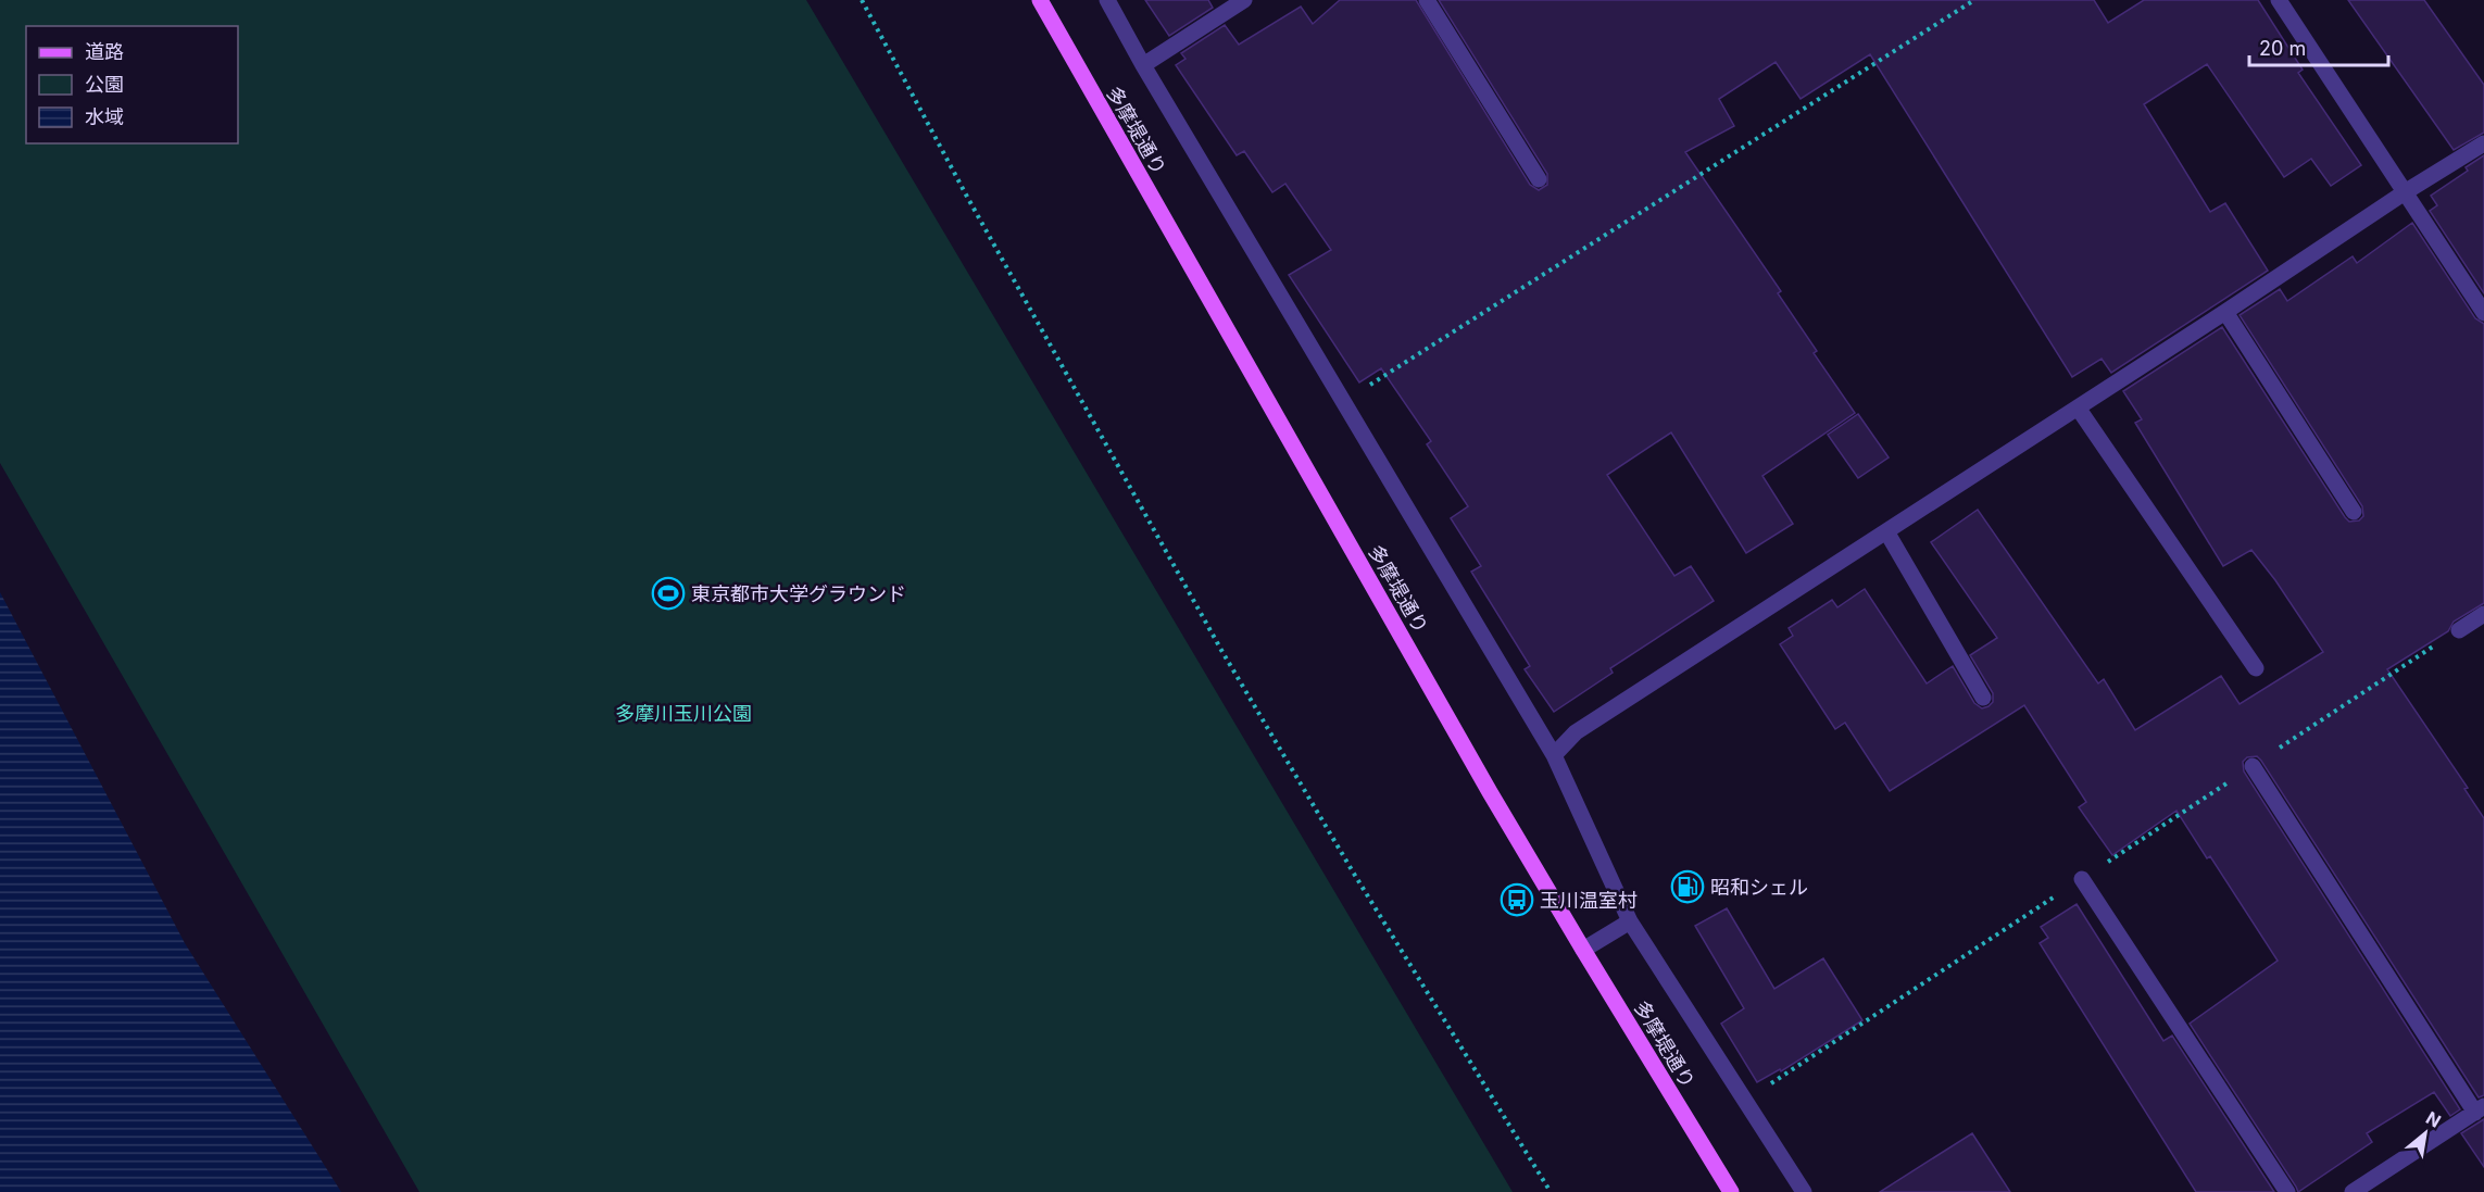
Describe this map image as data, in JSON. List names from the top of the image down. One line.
{"streets":{"main road":["多摩堤通り"]},"parks":["多摩川玉川公園"],"places":{"sports":["東京都市大学グラウンド"],"fuel station":["昭和シェル"],"bus stop":["玉川温室村"]},"legend":["道路","公園","水域"],"scale_bar":"20 m","north":"top right"}
